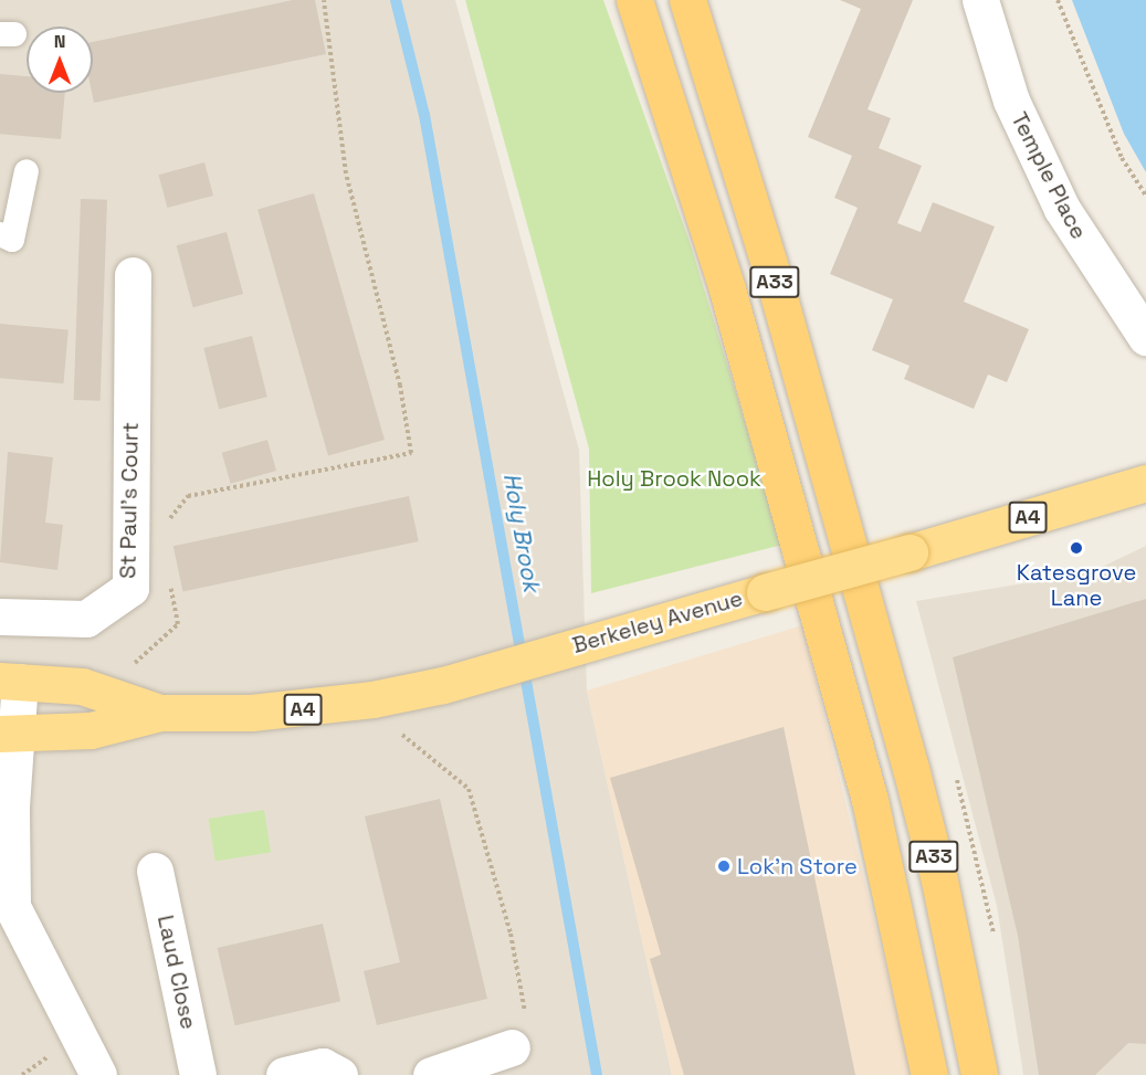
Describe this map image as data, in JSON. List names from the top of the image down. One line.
{"streets":{"highway":["A33"],"main road":["A4","Berkeley Avenue"],"street":["Temple Place","St Paul's Court","Laud Close"]},"water":["Holy Brook"],"parks":["Holy Brook Nook"],"places":["Katesgrove Lane","Lok'n Store"],"north":"top"}
